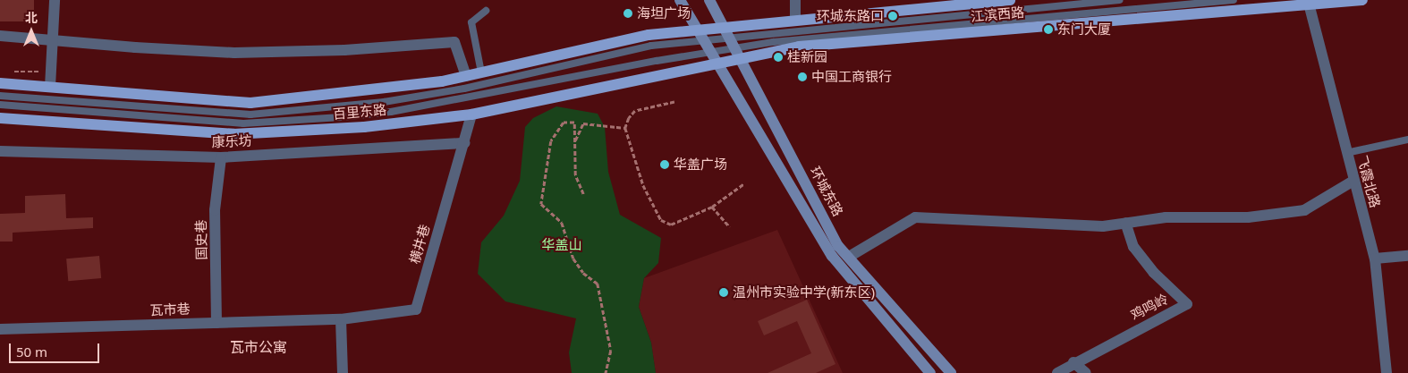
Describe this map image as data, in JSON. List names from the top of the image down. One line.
{"streets":{"main road":["江滨西路","百里东路","环城东路"],"street":["康乐坊","飞霞北路","国史巷","横井巷","鸡鸣岭","瓦市巷"]},"crossings":[["江滨西路","百里东路"],["江滨西路","飞霞北路"],["江滨西路","环城东路"],["百里东路","环城东路"],["百里东路","横井巷"],["康乐坊","国史巷"],["康乐坊","横井巷"],["国史巷","瓦市巷"],["横井巷","瓦市巷"]],"districts":["瓦市公寓"],"parks":["华盖山"],"places":["海坦广场","环城东路口","东门大厦","桂新园","中国工商银行","华盖广场","温州市实验中学(新东区)"],"scale_bar":"50 m","north":"top"}
